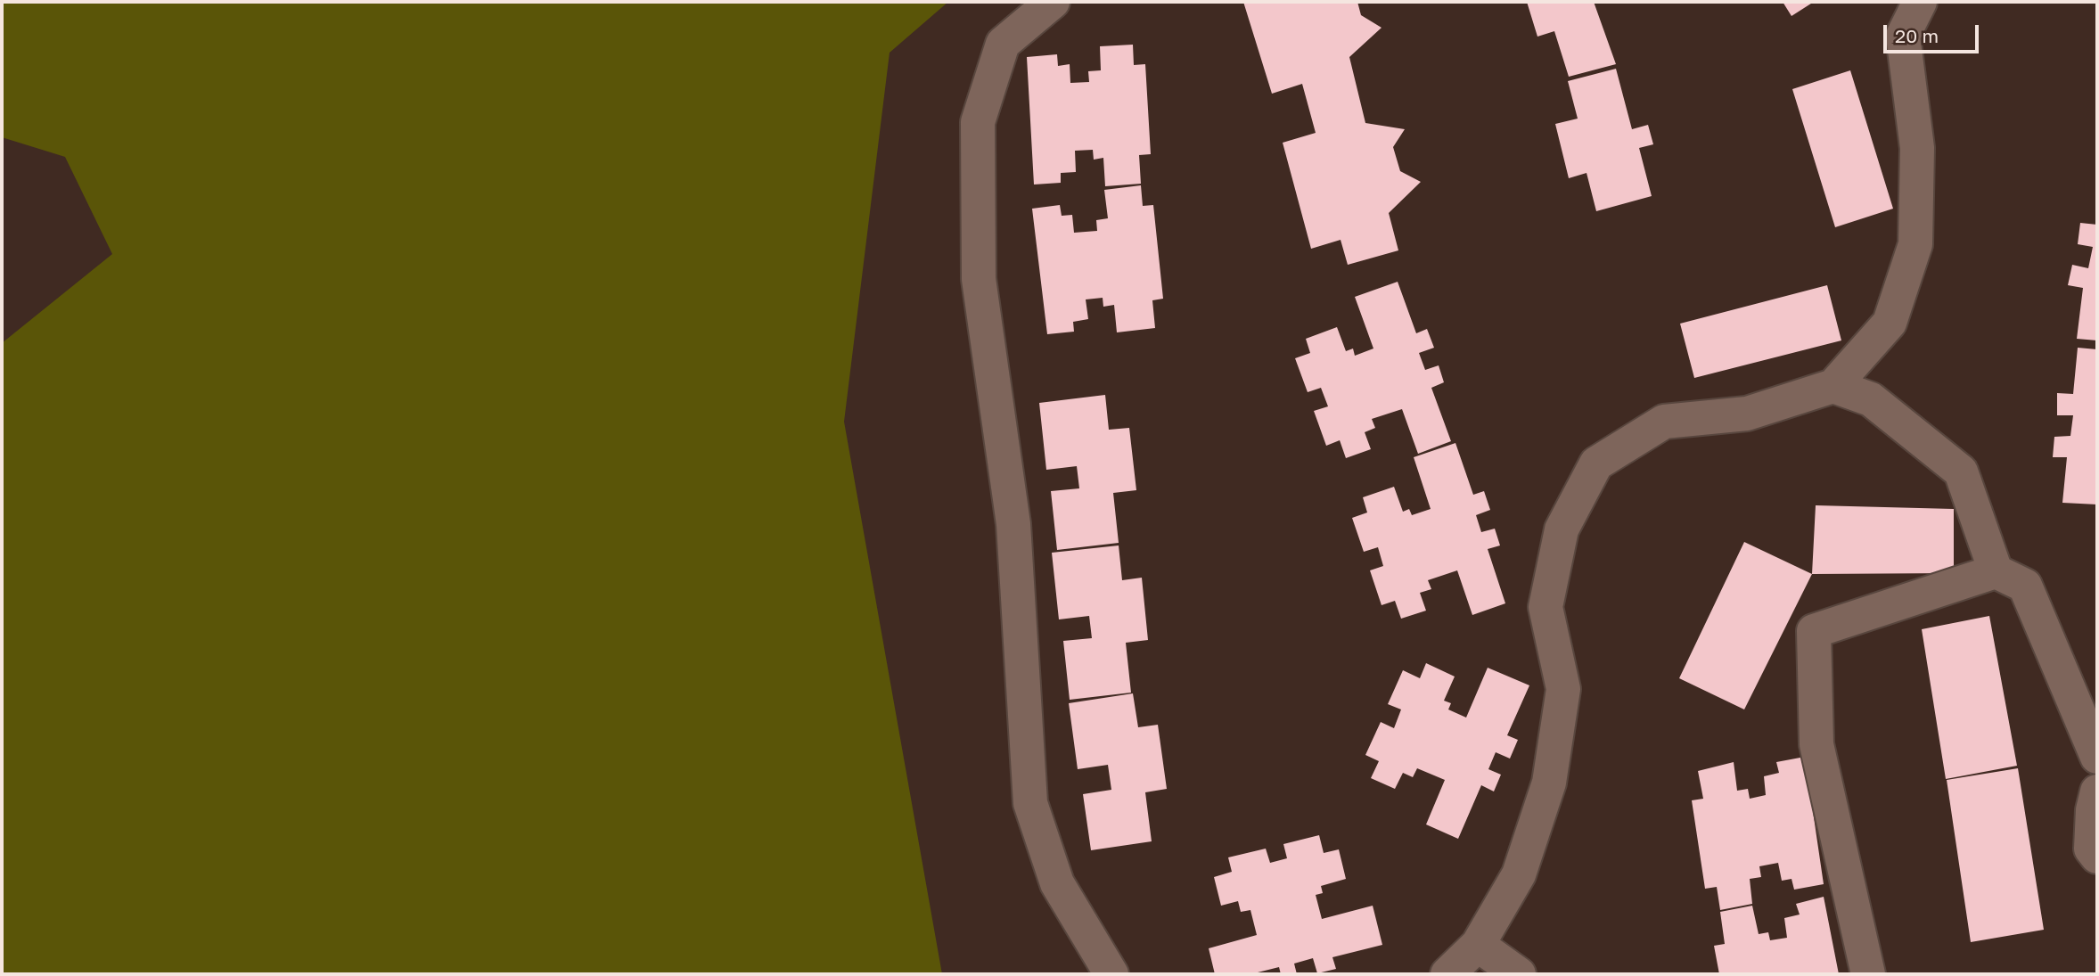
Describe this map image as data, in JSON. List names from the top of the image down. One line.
{"scale_bar":"20 m"}
